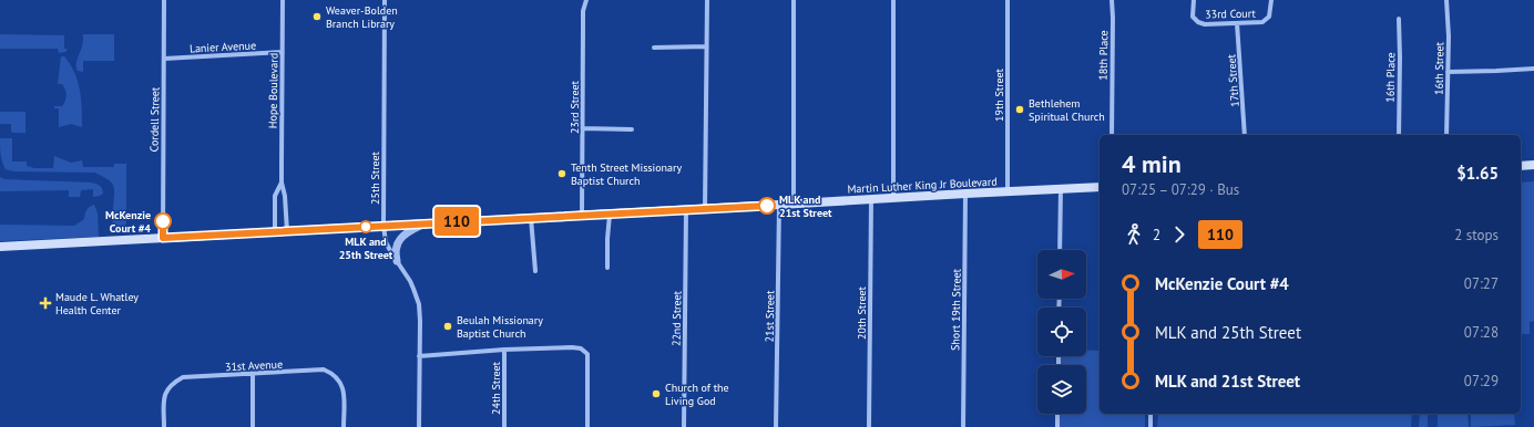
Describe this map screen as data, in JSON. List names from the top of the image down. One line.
{"streets":{"main road":["Martin Luther King Jr Boulevard"],"street":["33rd Court","Lanier Avenue","18th Place","16th Street","16th Place","17th Street","Hope Boulevard","19th Street","23rd Street","Cordell Street","25th Street","Short 19th Street","20th Street","21st Street","22nd Street","31st Avenue","24th Street"]},"crossings":[["33rd Court","17th Street"],["Lanier Avenue","Hope Boulevard"],["Lanier Avenue","Cordell Street"],["Hope Boulevard","Martin Luther King Jr Boulevard"],["19th Street","Martin Luther King Jr Boulevard"],["23rd Street","Martin Luther King Jr Boulevard"],["Cordell Street","Martin Luther King Jr Boulevard"],["25th Street","Martin Luther King Jr Boulevard"],["Martin Luther King Jr Boulevard","Short 19th Street"],["Martin Luther King Jr Boulevard","20th Street"],["Martin Luther King Jr Boulevard","21st Street"],["Martin Luther King Jr Boulevard","22nd Street"]],"places":{"other":["Weaver-Bolden Branch Library","Bethlehem Spiritual Church","Tenth Street Missionary Baptist Church","MLK and 21st Street","McKenzie Court #4","MLK and 25th Street","Beulah Missionary Baptist Church","Church of the Living God"],"health":["Maude L. Whatley Health Center"]},"lines":["bus line 110"],"north":"right","page":{"on_map":"110","heading":["4 min","07:25 – 07:29 · Bus","$1.65"],"legs":["2","110","2 stops"],"list":[{"name":"McKenzie Court #4","value":"07:27"},{"name":"MLK and 25th Street","value":"07:28"},{"name":"MLK and 21st Street","value":"07:29"}]}}
